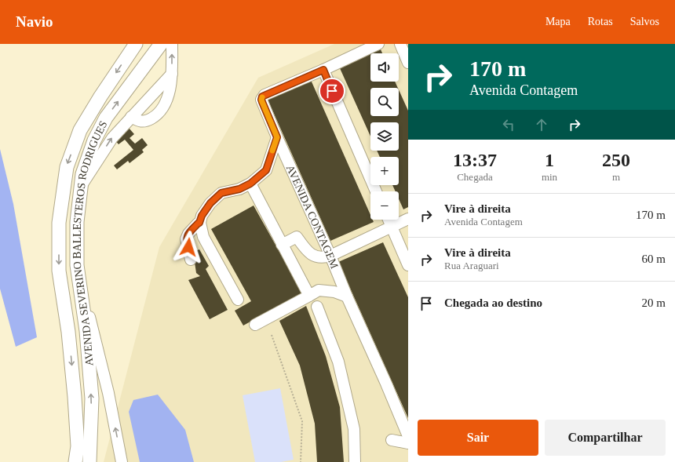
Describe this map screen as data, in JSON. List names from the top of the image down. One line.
{"streets":{"main road":["AVENIDA SEVERINO BALLESTEROS RODRIGUES"],"lane":["AVENIDA CONTAGEM"]},"page":{"header":"Navio","nav":["Mapa","Rotas","Salvos"],"turn":["170 m","Avenida Contagem"],"map_buttons":["+","−"],"eta":["13:37","Chegada","1","min","250","m"],"list":[{"name":"Vire à direita","note":"Avenida Contagem","value":"170 m"},{"name":"Vire à direita","note":"Rua Araguari","value":"60 m"},{"name":"Chegada ao destino","value":"20 m"}],"buttons":["Sair","Compartilhar"]}}
